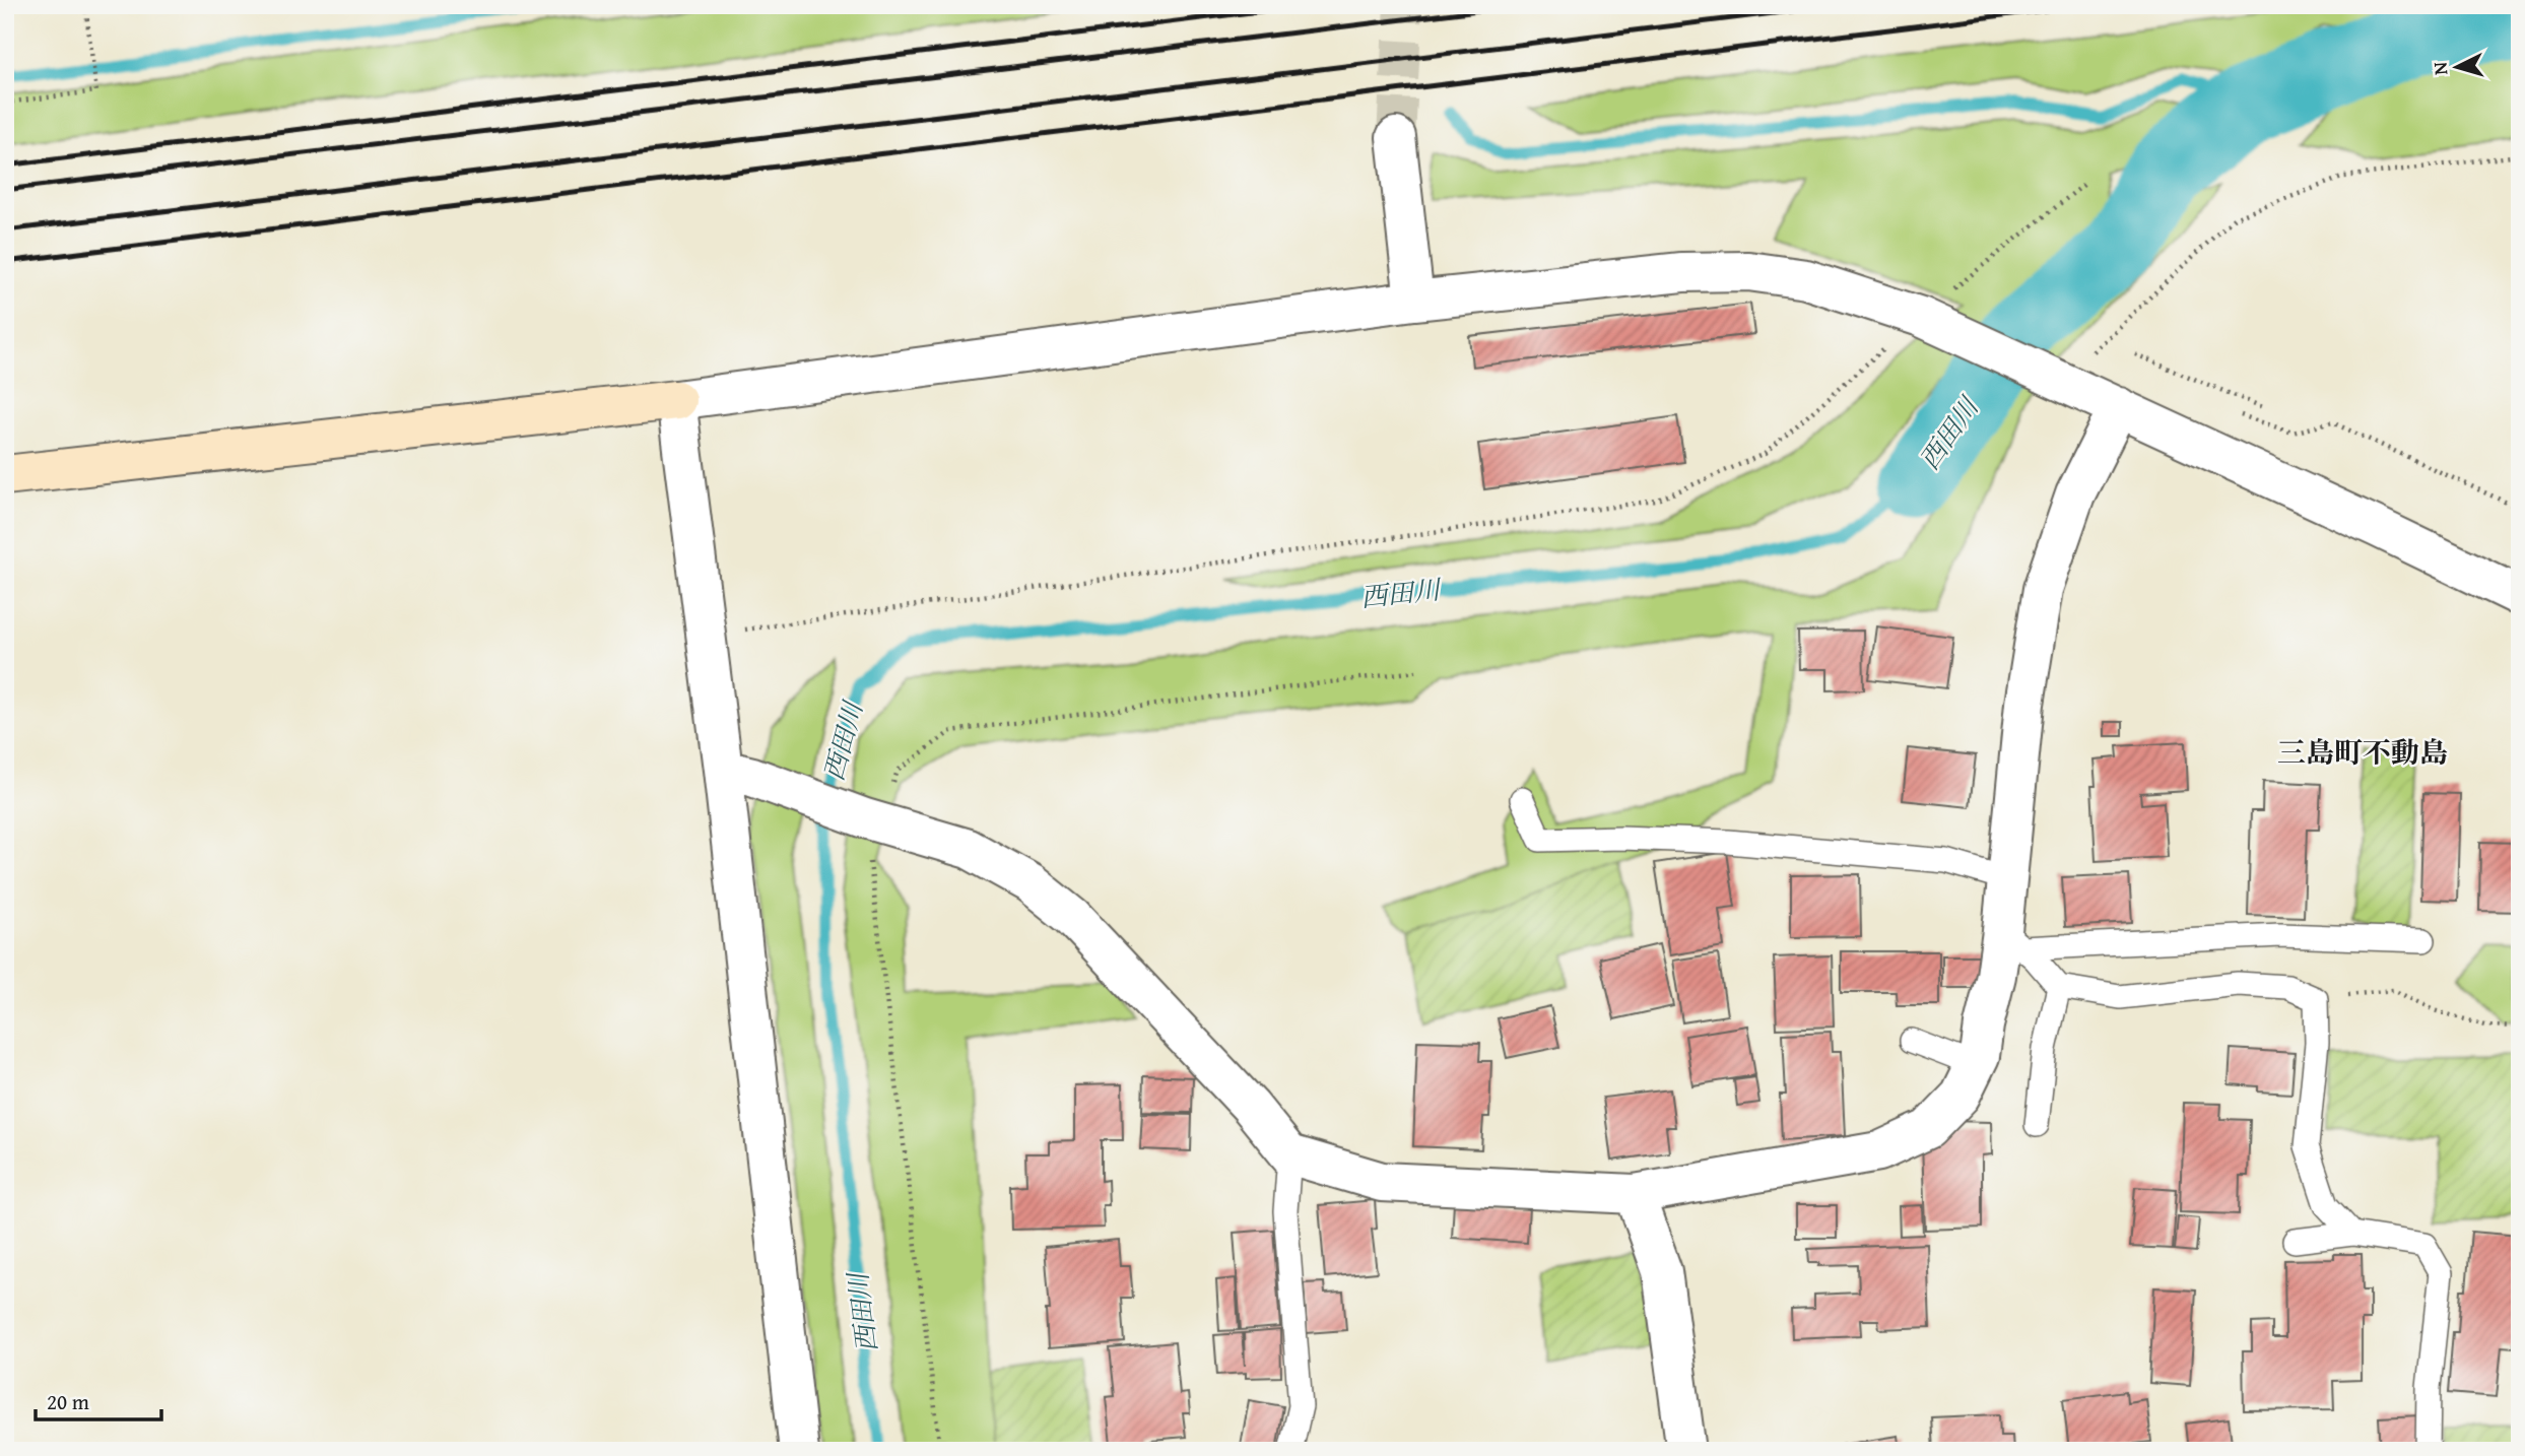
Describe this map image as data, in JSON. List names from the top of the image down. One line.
{"districts":["三島町不動島"],"water":["西田川"],"scale_bar":"20 m","north":"left"}
